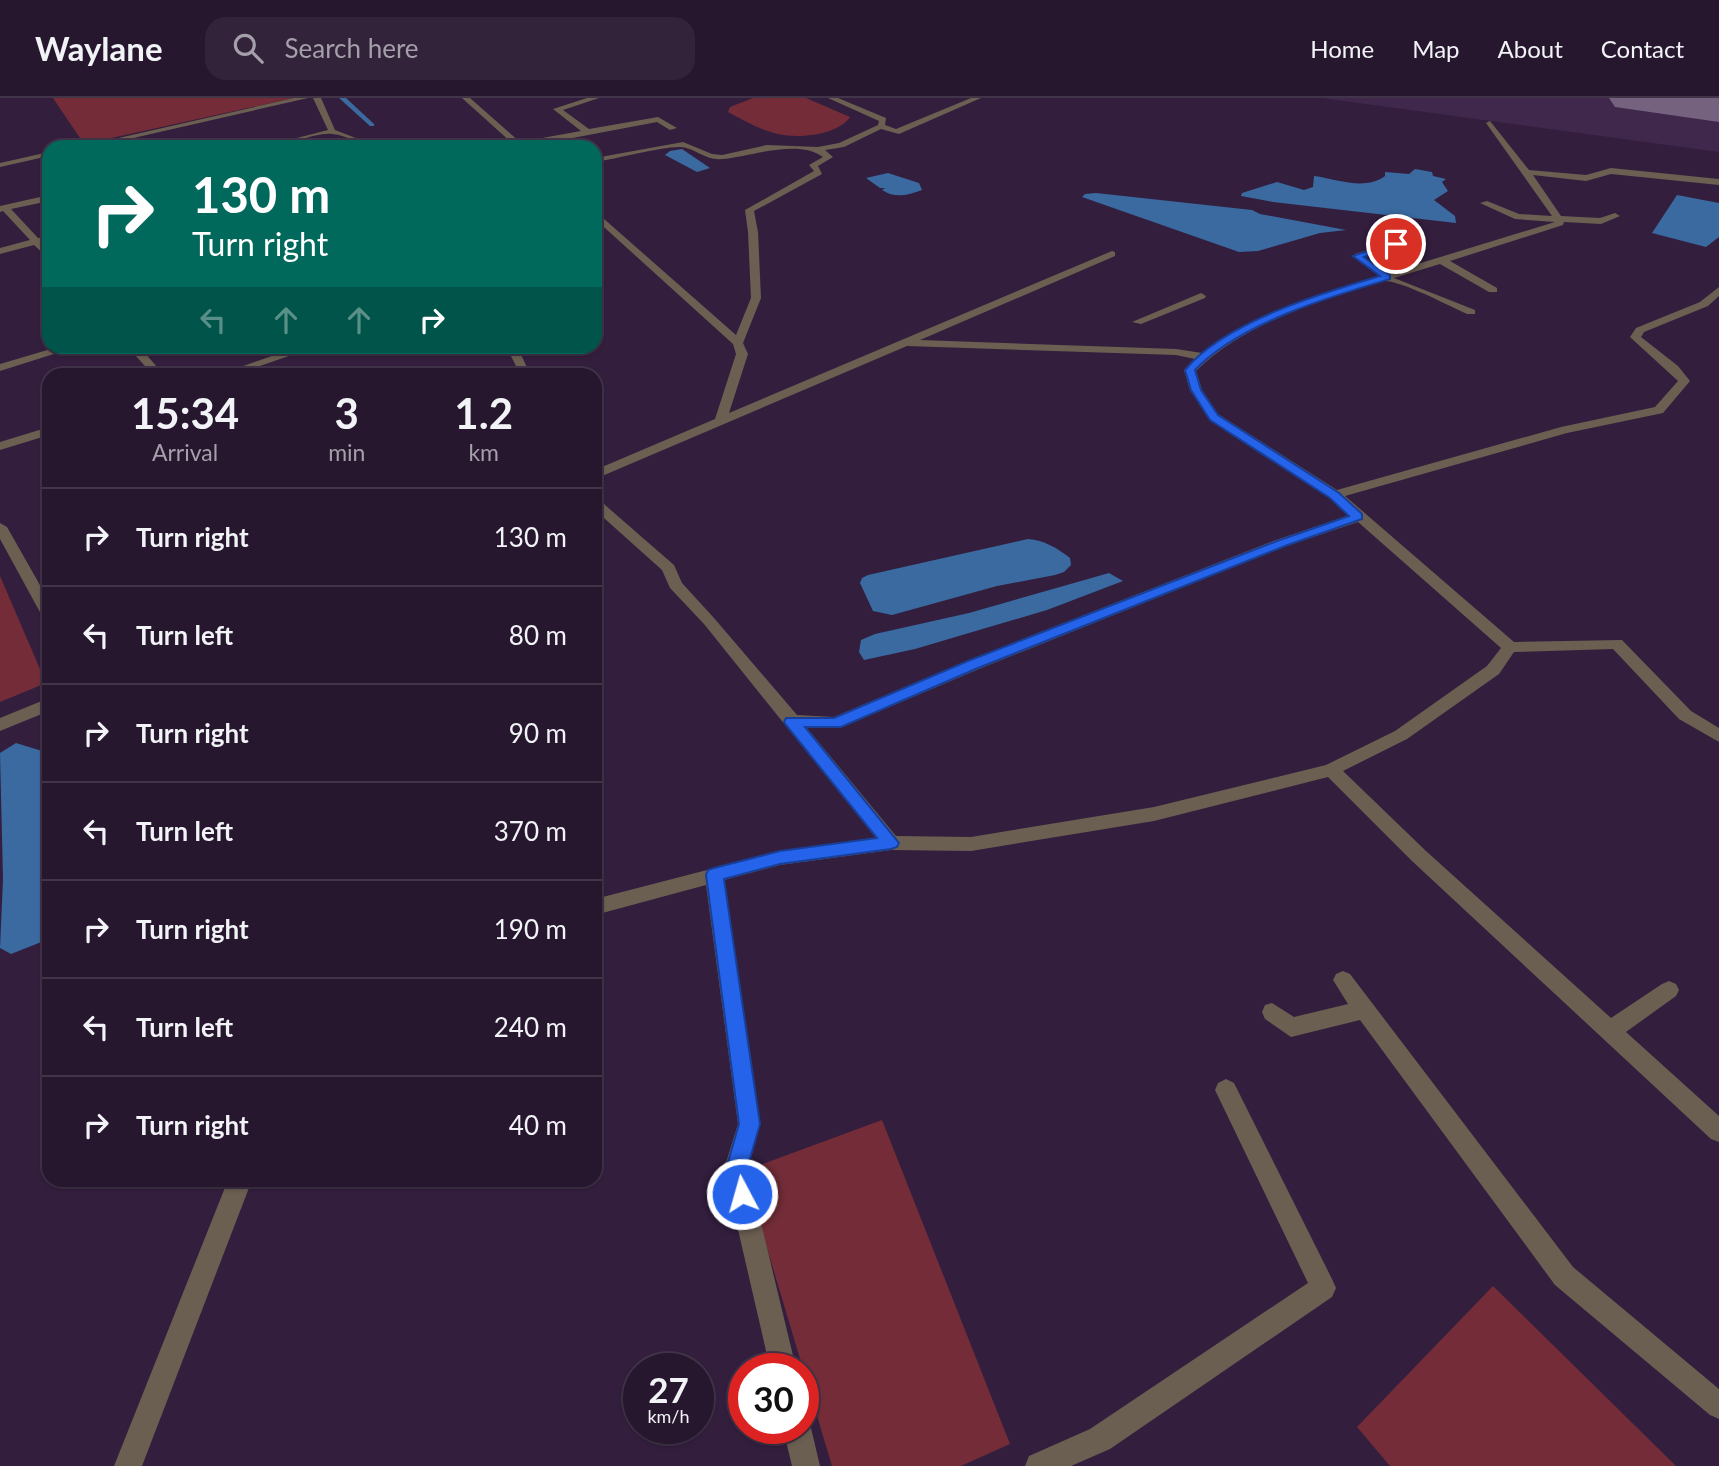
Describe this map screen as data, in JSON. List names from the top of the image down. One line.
{"page":{"header":"Waylane","search":"Search here","nav":["Home","Map","About","Contact"],"turn":["130 m","Turn right"],"eta":["15:34","Arrival","3","min","1.2","km"],"list":[{"name":"Turn right","value":"130 m"},{"name":"Turn left","value":"80 m"},{"name":"Turn right","value":"90 m"},{"name":"Turn left","value":"370 m"},{"name":"Turn right","value":"190 m"},{"name":"Turn left","value":"240 m"},{"name":"Turn right","value":"40 m"}],"speed":"27 km/h","limit":"30"}}
